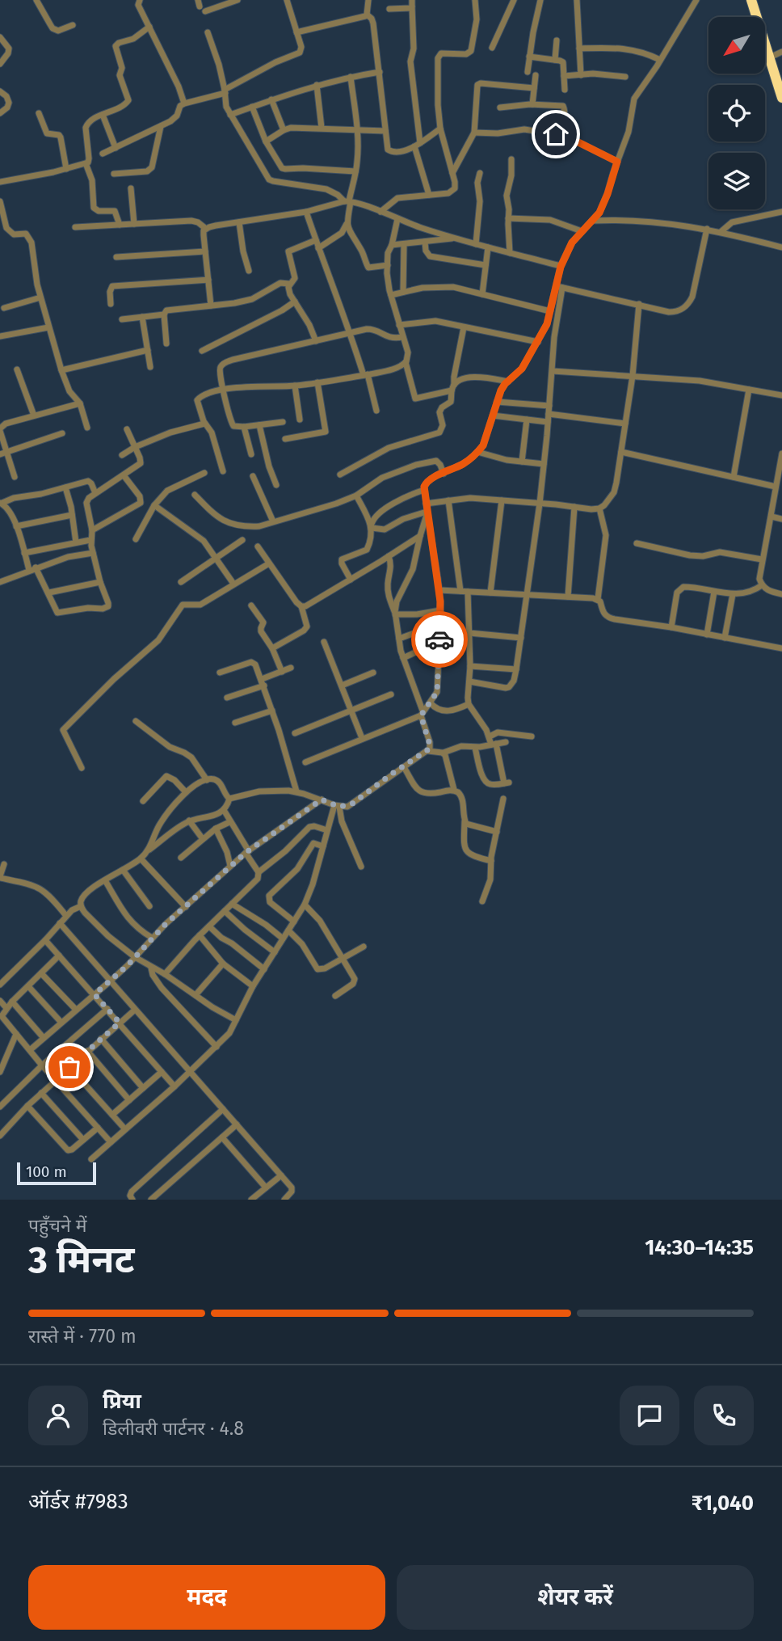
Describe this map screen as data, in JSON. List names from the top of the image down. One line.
{"scale_bar":"100 m","north":"bottom left","page":{"scale":"100 m","heading":["3 मिनट","पहुँचने में","14:30–14:35"],"panel":["प्रिया","डिलीवरी पार्टनर · 4.8","ऑर्डर #7983","₹1,040"],"bar":"रास्ते में · 770 m","buttons":["मदद","शेयर करें"]}}
